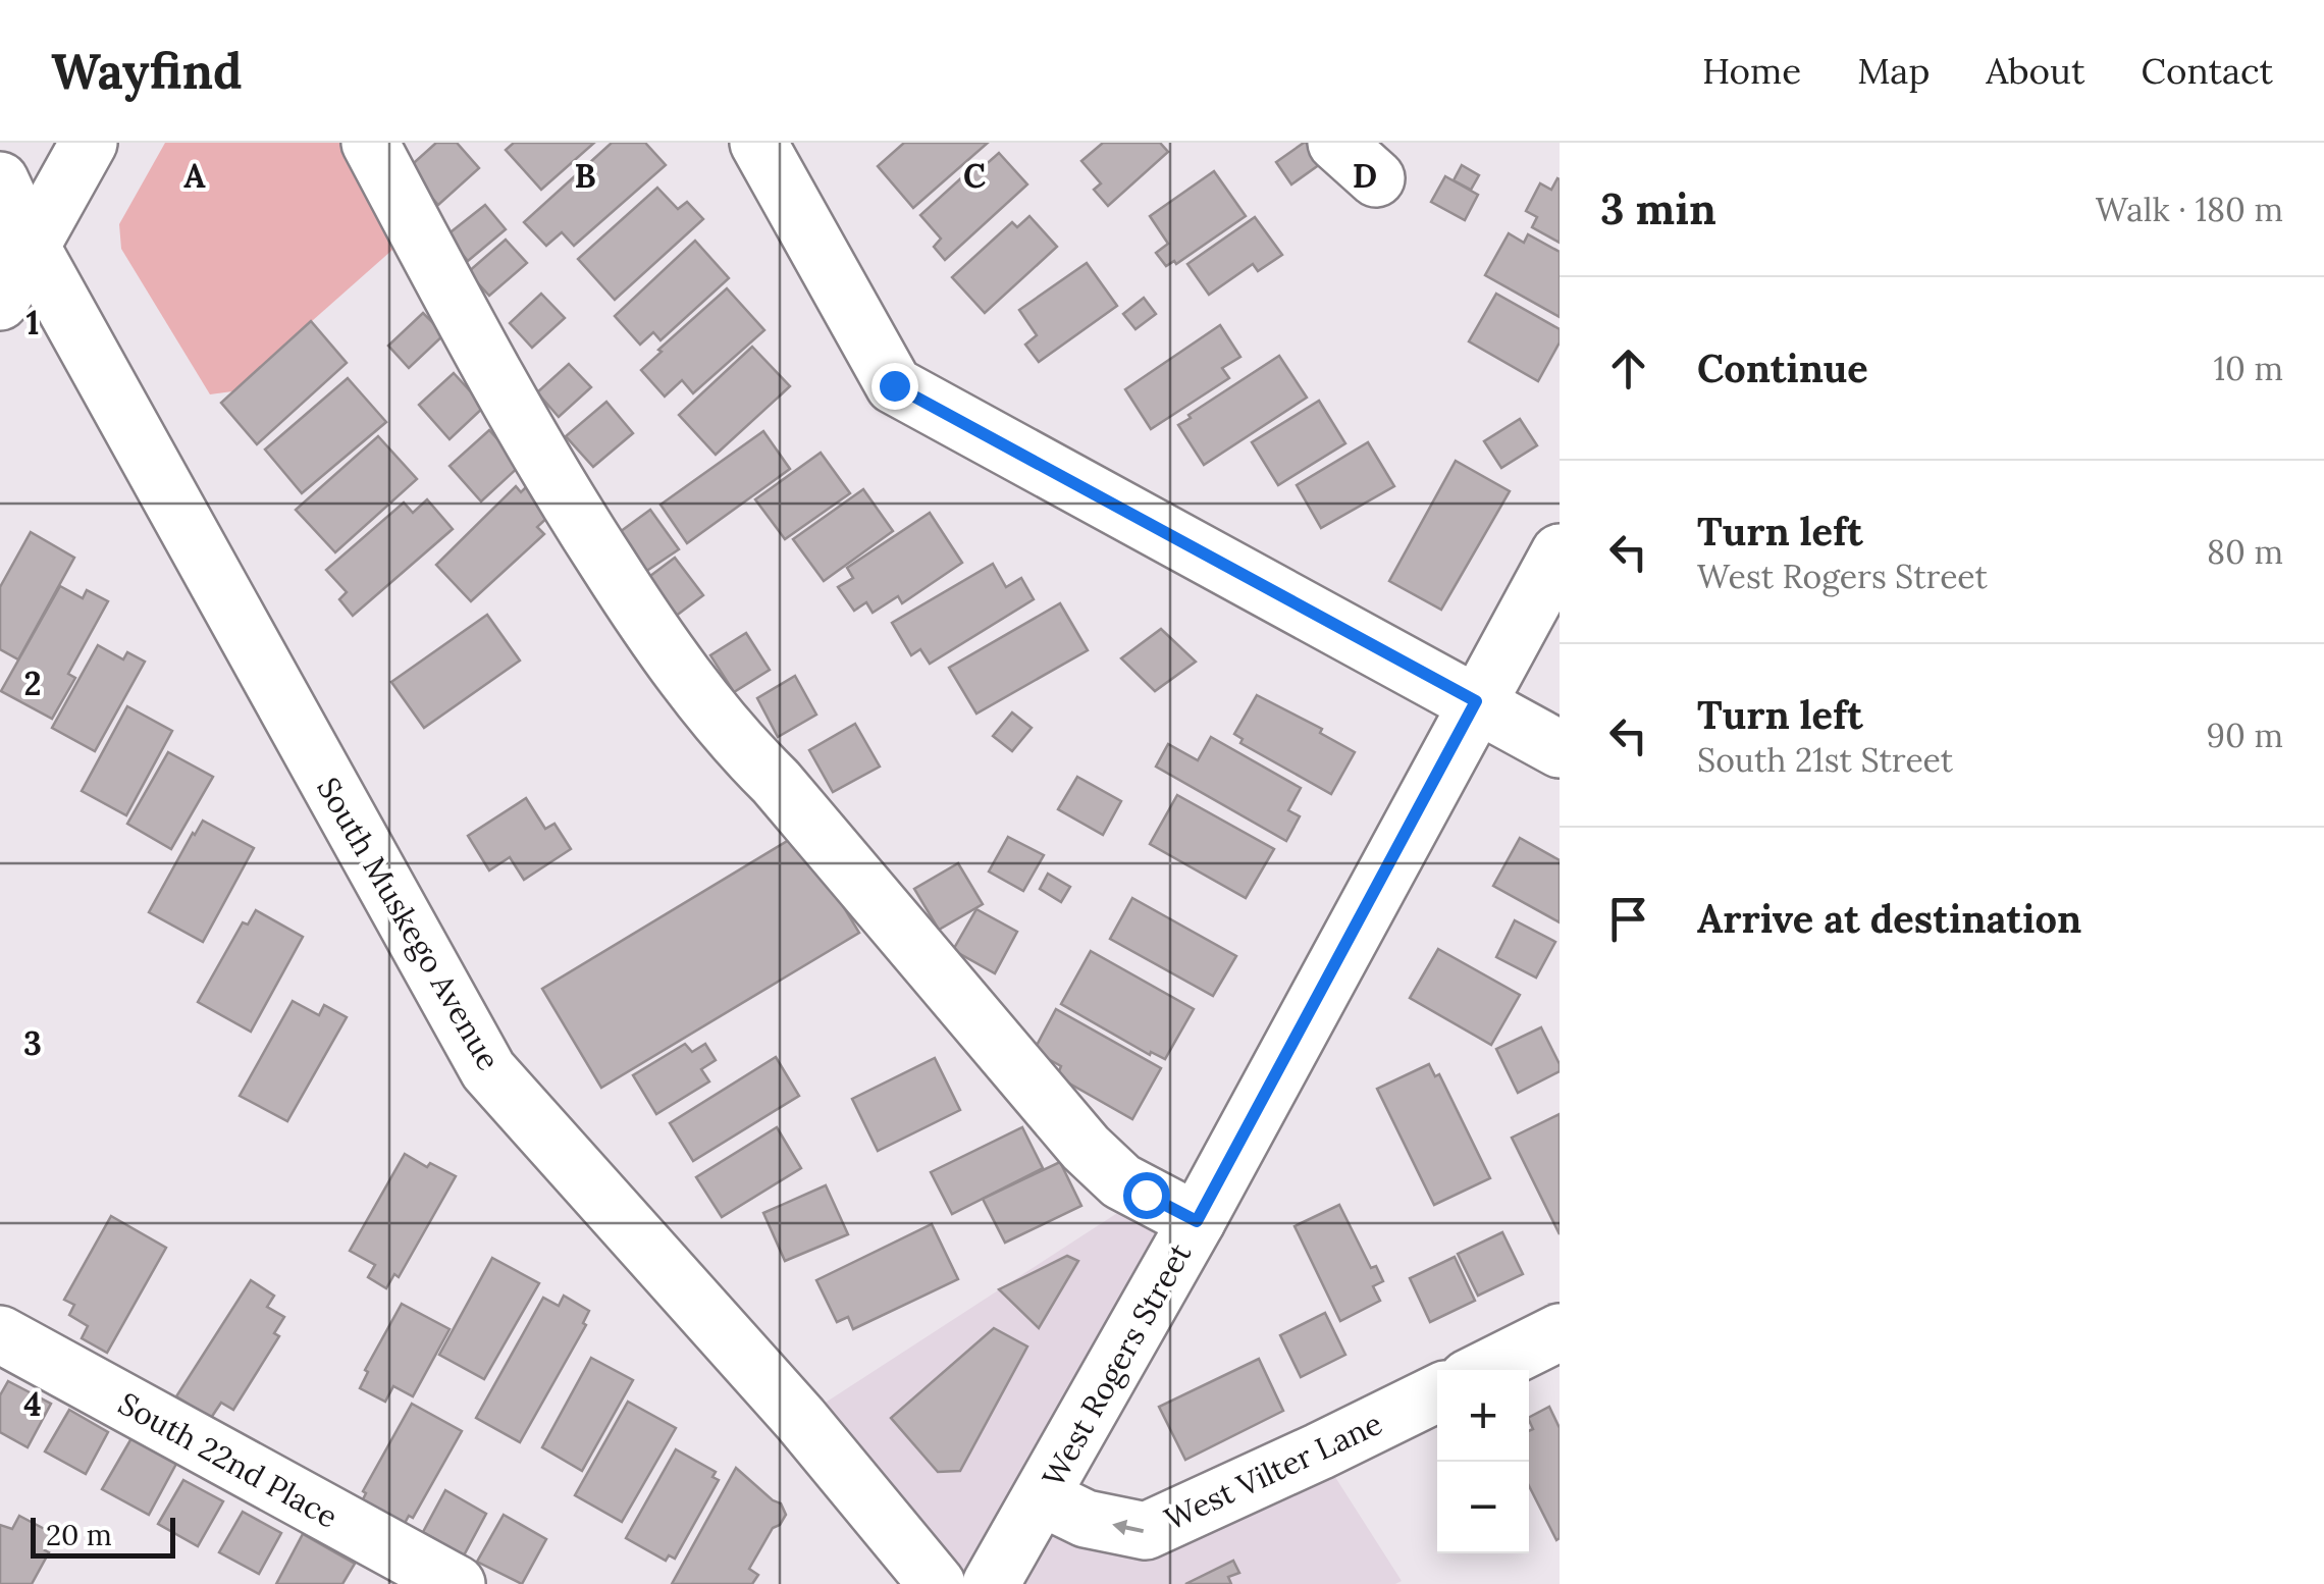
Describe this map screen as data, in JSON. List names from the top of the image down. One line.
{"streets":{"street":["South Muskego Avenue","West Rogers Street","South 22nd Place","West Vilter Lane"]},"crossings":[["West Rogers Street","West Vilter Lane"]],"one_way":["West Vilter Lane"],"scale_bar":"20 m","page":{"header":"Wayfind","nav":["Home","Map","About","Contact"],"heading":["3 min","Walk · 180 m"],"list":[["Continue","10 m"],["Turn left","West Rogers Street","80 m"],["Turn left","South 21st Street","90 m"],"Arrive at destination"],"map_buttons":["+","−"],"scale":"20 m"},"grid":{"columns":["A","B","C","D"],"rows":["1","2","3","4"]}}
